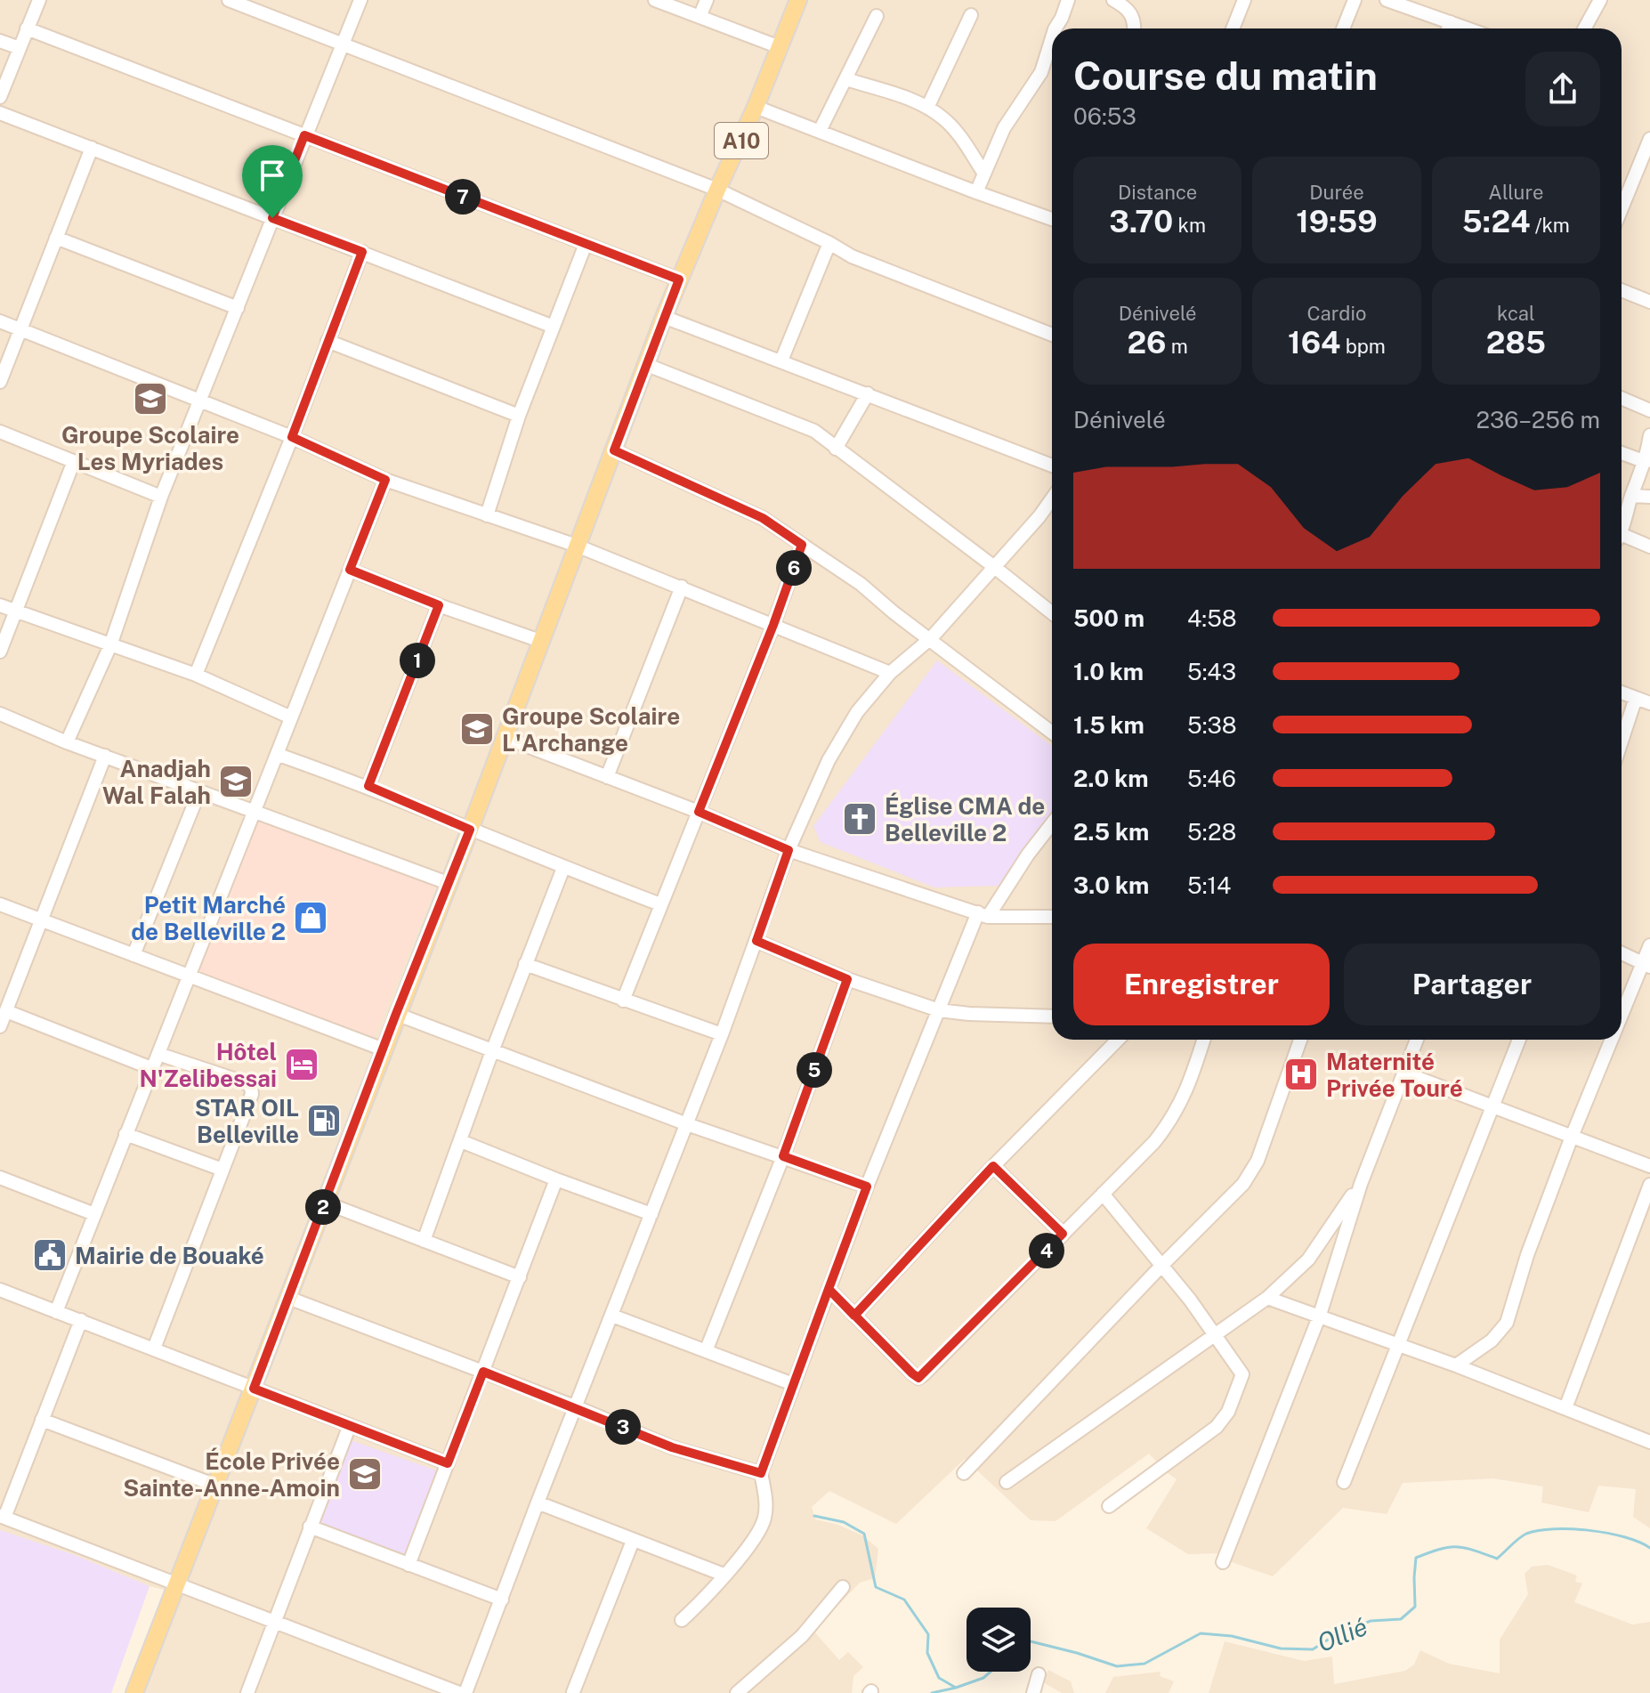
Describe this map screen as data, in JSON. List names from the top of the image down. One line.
{"streets":{"main road":["A10"]},"water":["Ollié"],"places":{"school or university":["Groupe Scolaire Les Myriades","Groupe Scolaire L'Archange","Anadjah Wal Falah","École Privée Sainte-Anne-Amoin"],"church":["Église CMA de Belleville 2"],"shop":["Petit Marché de Belleville 2"],"hotel":["Hôtel N'Zelibessai"],"hospital":["Maternité Privée Touré"],"fuel station":["STAR OIL Belleville"],"public building":["Mairie de Bouaké"]},"page":{"heading":["Course du matin","06:53"],"stats":[["Distance","3.70 km"],["Durée","19:59"],["Allure","5:24 /km"],["Dénivelé","26 m"],["Cardio","164 bpm"],["kcal","285"]],"pins":["7","6","1","5","2","4","3"],"chart":["Dénivelé","236–256 m"],"list":[{"name":"500 m","note":"4:58"},{"name":"1.0 km","note":"5:43"},{"name":"1.5 km","note":"5:38"},{"name":"2.0 km","note":"5:46"},{"name":"2.5 km","note":"5:28"},{"name":"3.0 km","note":"5:14"}],"buttons":["Enregistrer","Partager"]}}
